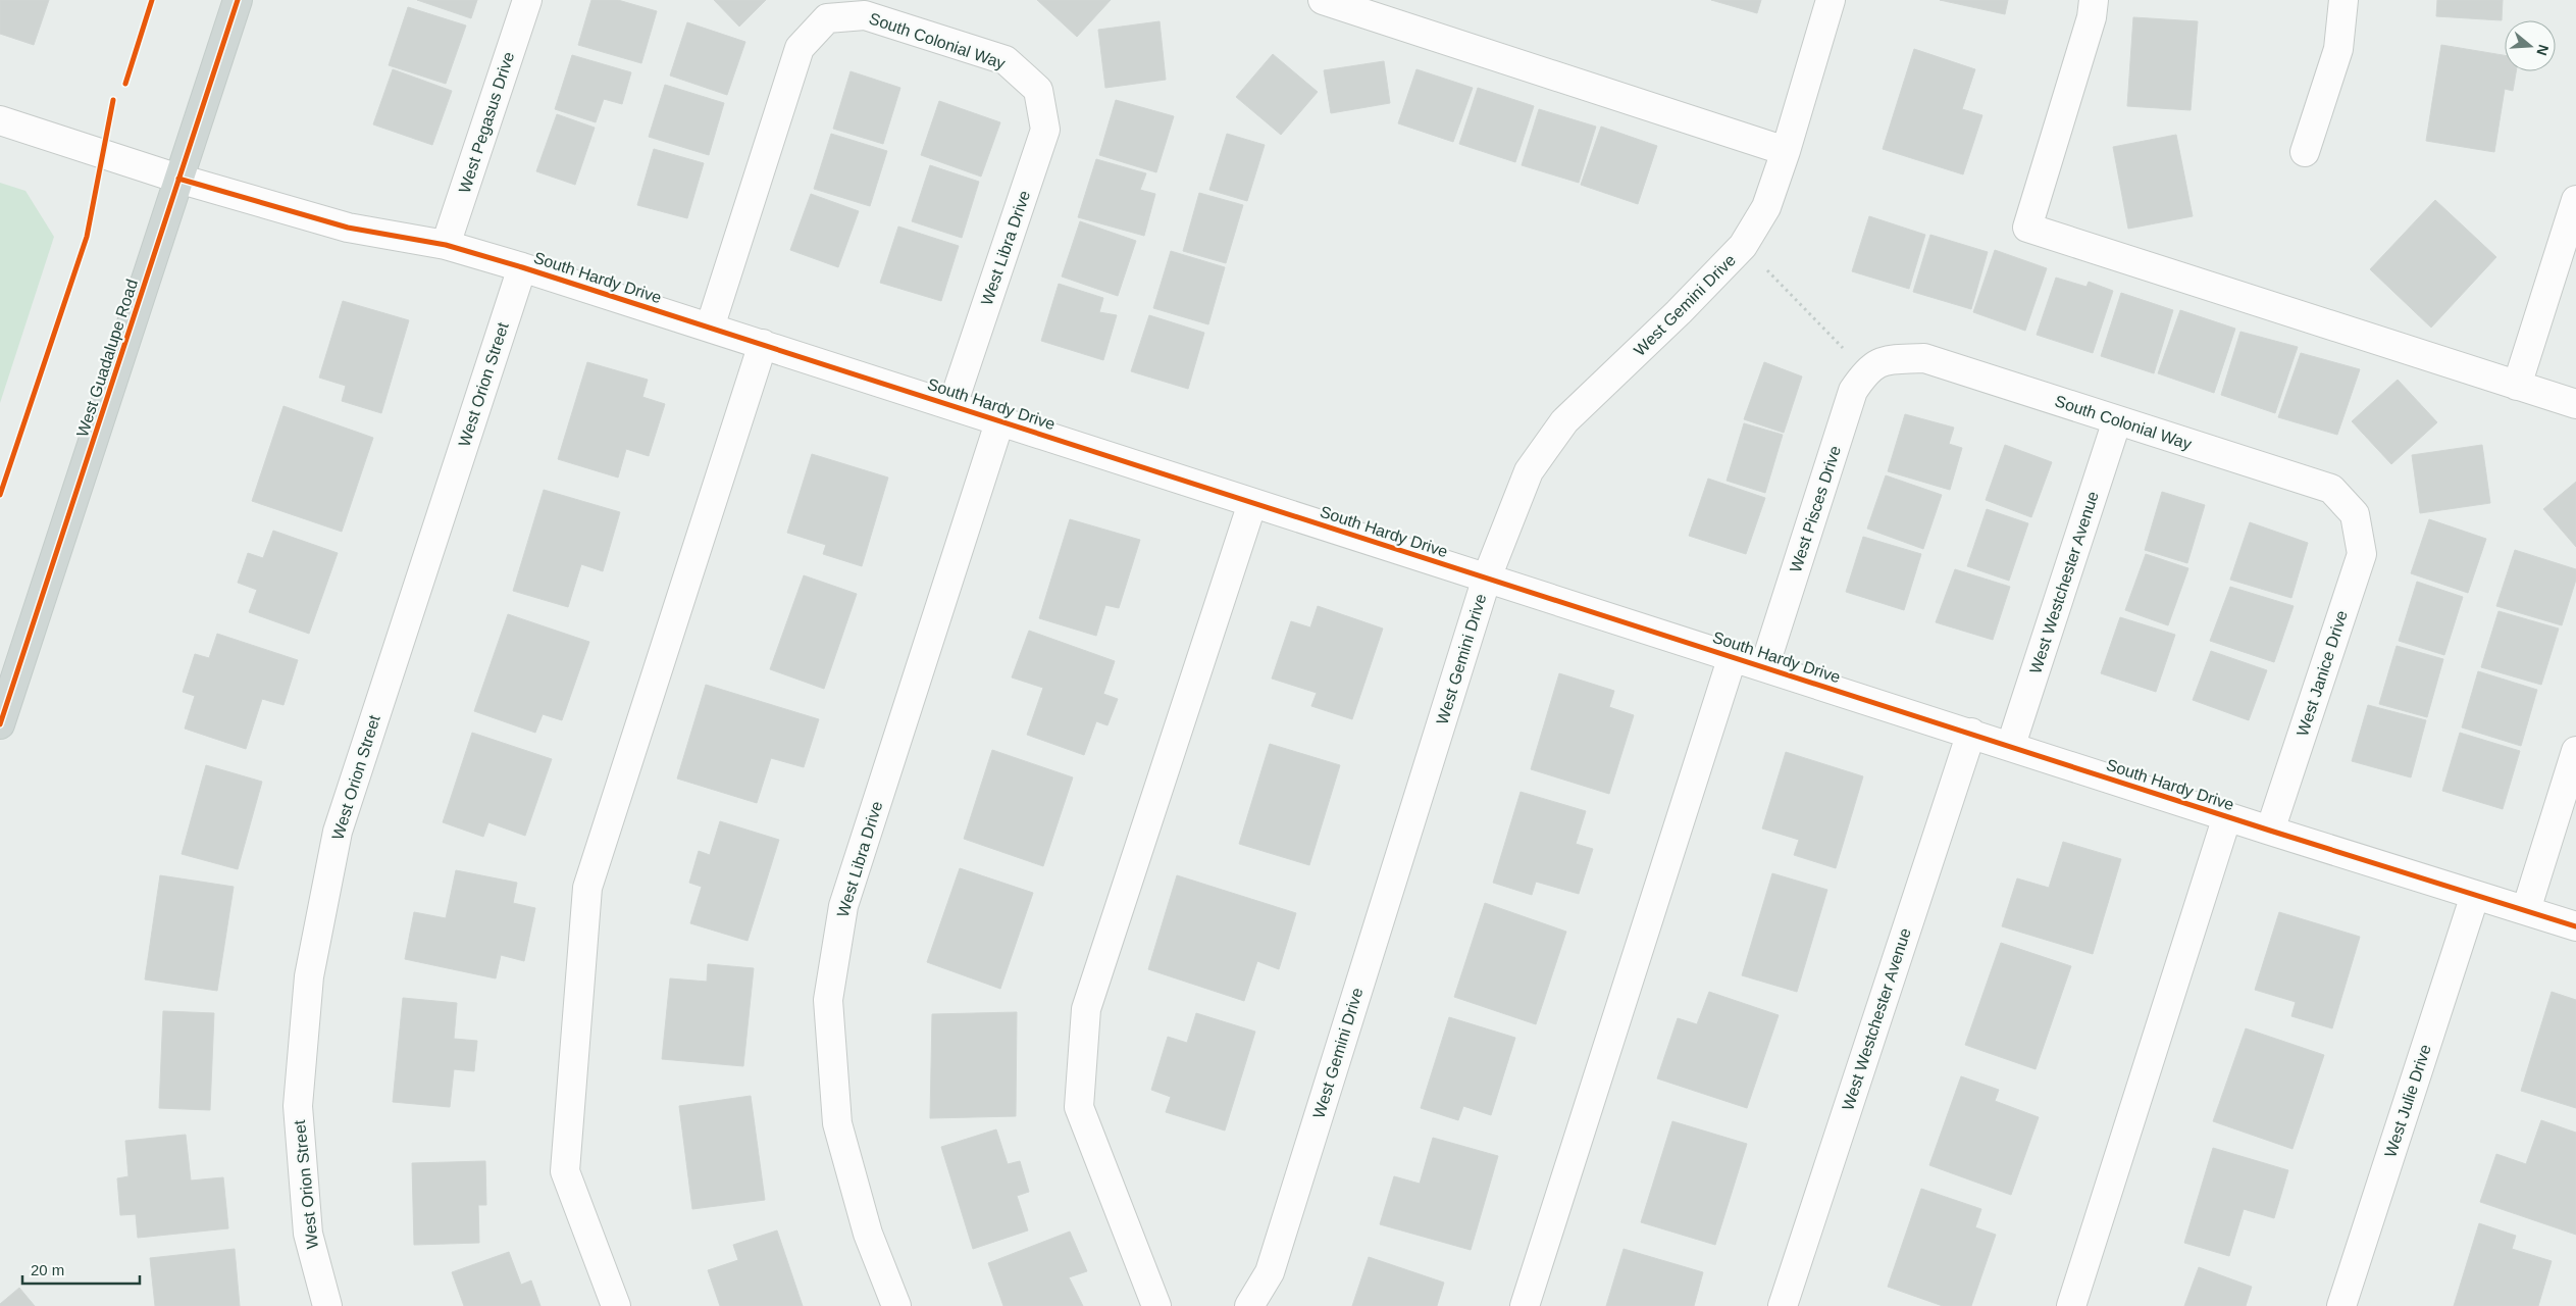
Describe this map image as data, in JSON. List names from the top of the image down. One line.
{"streets":{"main road":["West Guadalupe Road"],"street":["South Colonial Way","West Pegasus Drive","West Libra Drive","South Hardy Drive","West Gemini Drive","West Orion Street","West Pisces Drive","West Westchester Avenue","West Janice Drive","West Julie Drive"]},"crossings":[["South Colonial Way","West Libra Drive"],["South Colonial Way","South Hardy Drive"],["South Colonial Way","West Pisces Drive"],["South Colonial Way","West Westchester Avenue"],["South Colonial Way","West Janice Drive"],["West Pegasus Drive","South Hardy Drive"],["West Libra Drive","South Hardy Drive"],["South Hardy Drive","West Gemini Drive"],["South Hardy Drive","West Guadalupe Road"],["South Hardy Drive","West Orion Street"],["South Hardy Drive","West Pisces Drive"],["South Hardy Drive","West Westchester Avenue"],["South Hardy Drive","West Janice Drive"],["South Hardy Drive","West Julie Drive"]],"scale_bar":"20 m","north":"right"}
